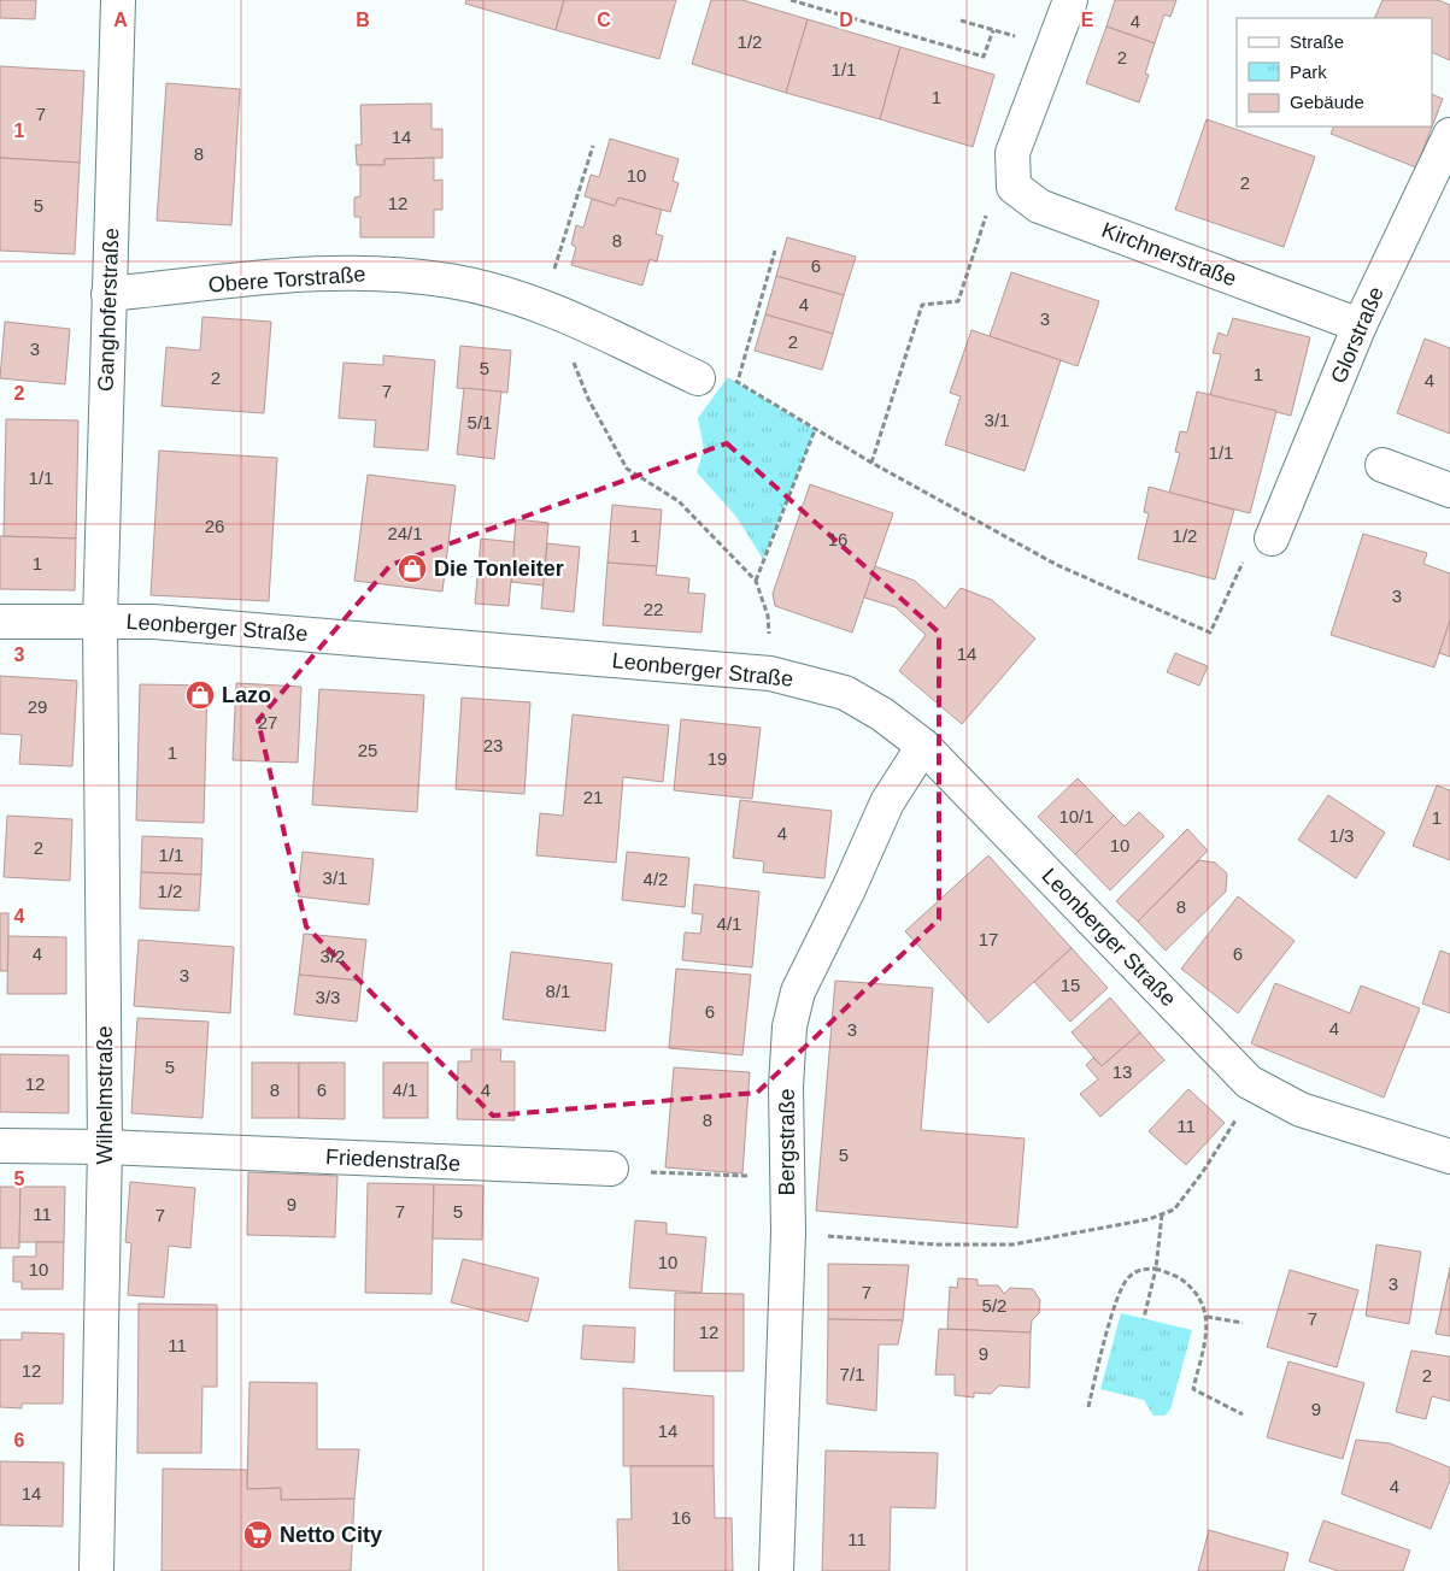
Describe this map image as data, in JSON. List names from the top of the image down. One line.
{"streets":{"street":["Kirchnerstraße","Obere Torstraße","Ganghoferstraße","Glorstraße","Leonberger Straße","Wilhelmstraße","Bergstraße","Friedenstraße"]},"crossings":[["Kirchnerstraße","Glorstraße"],["Obere Torstraße","Ganghoferstraße"],["Ganghoferstraße","Leonberger Straße"],["Ganghoferstraße","Wilhelmstraße"],["Leonberger Straße","Wilhelmstraße"],["Leonberger Straße","Bergstraße"],["Wilhelmstraße","Friedenstraße"]],"places":{"shop":["Die Tonleiter","Lazo"],"supermarket":["Netto City"]},"house_numbers":["4","1/2","2","1/1","1","7","14","8","10","2","12","5","8","6","4","3","2","3","5","1","2","4","7","3/1","5/1","1/1","1/1","26","24/1","1","1/2","16","1","3","22","14","29","27","23","25","1","19","21","10/1","1","4","1/3","10","2","1/1","3/1","4/2","1/2","8","4/1","17","4","6","3/2","3","15","8/1","3/3","6","4","3","5","13","12","8","6","4/1","4","8","11","5","9","7","5","11","7","10","10","3","7","5/2","7","12","11","9","12","7/1","2","9","14","4","14","16","11"],"legend":["Straße","Park","Gebäude"],"grid":{"columns":["A","B","C","D","E"],"rows":["1","2","3","4","5","6"]}}
